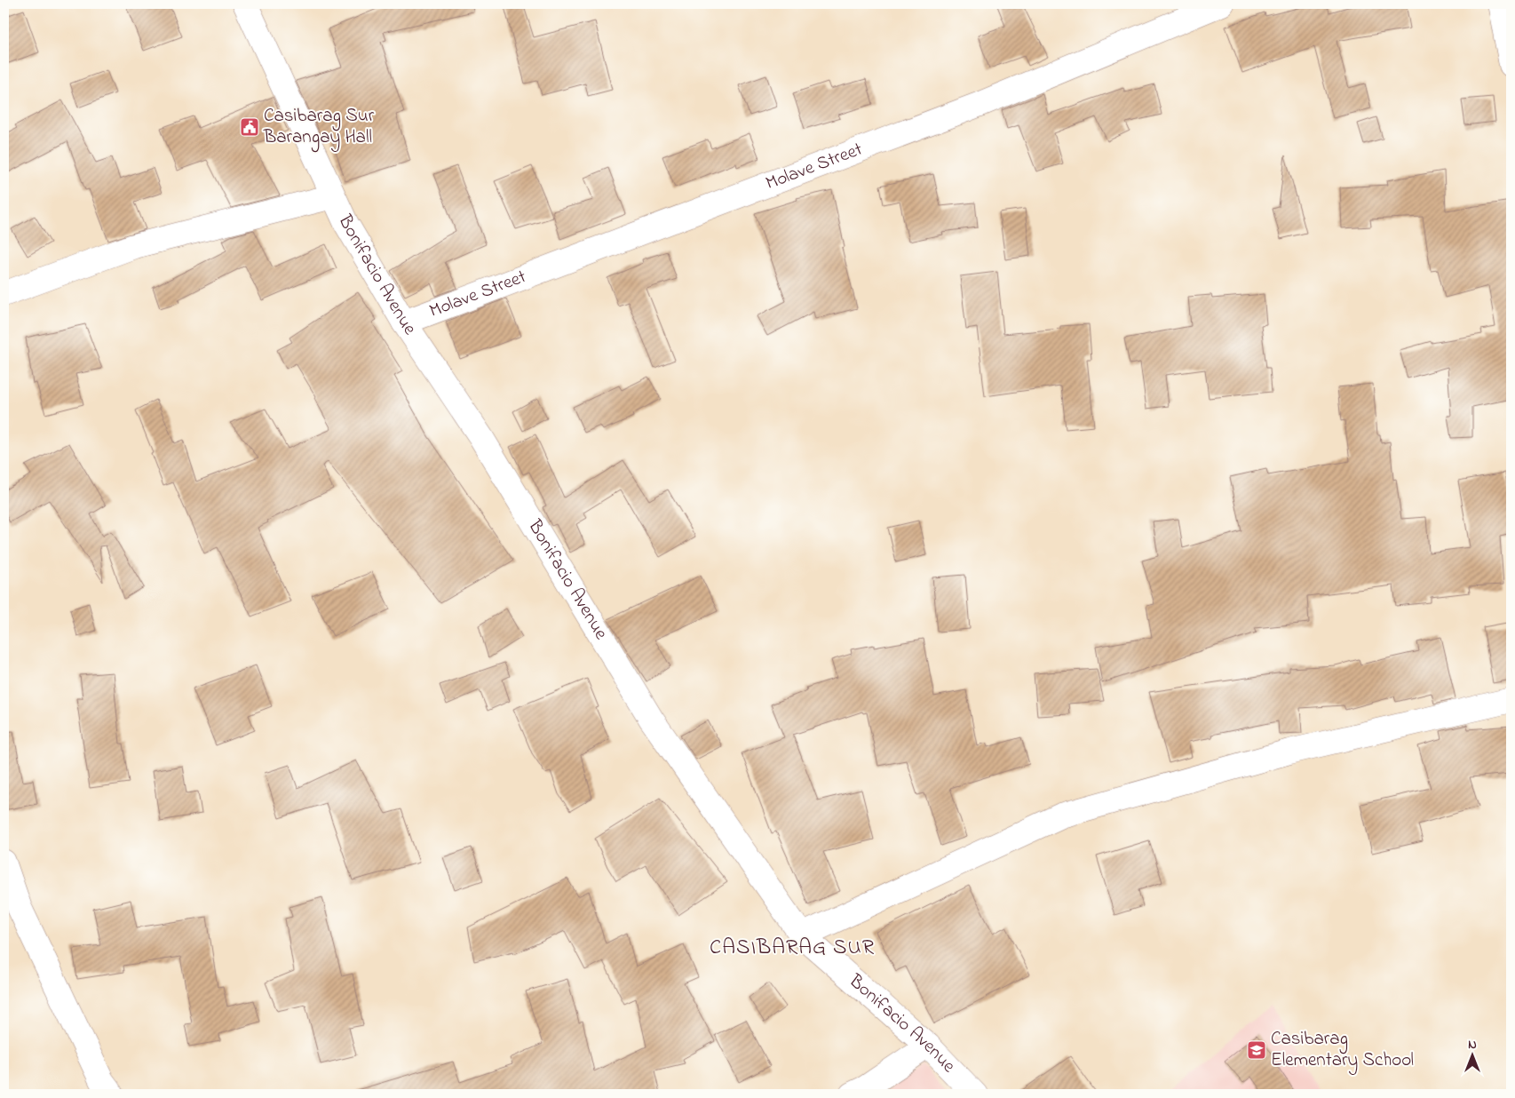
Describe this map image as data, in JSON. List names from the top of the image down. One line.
{"streets":{"street":["Molave Street","Bonifacio Avenue"]},"crossings":[["Molave Street","Bonifacio Avenue"]],"districts":["CASIBARAG SUR"],"places":{"public building":["Casibarag Sur Barangay Hall"],"school or university":["Casibarag Elementary School"]},"north":"top"}
